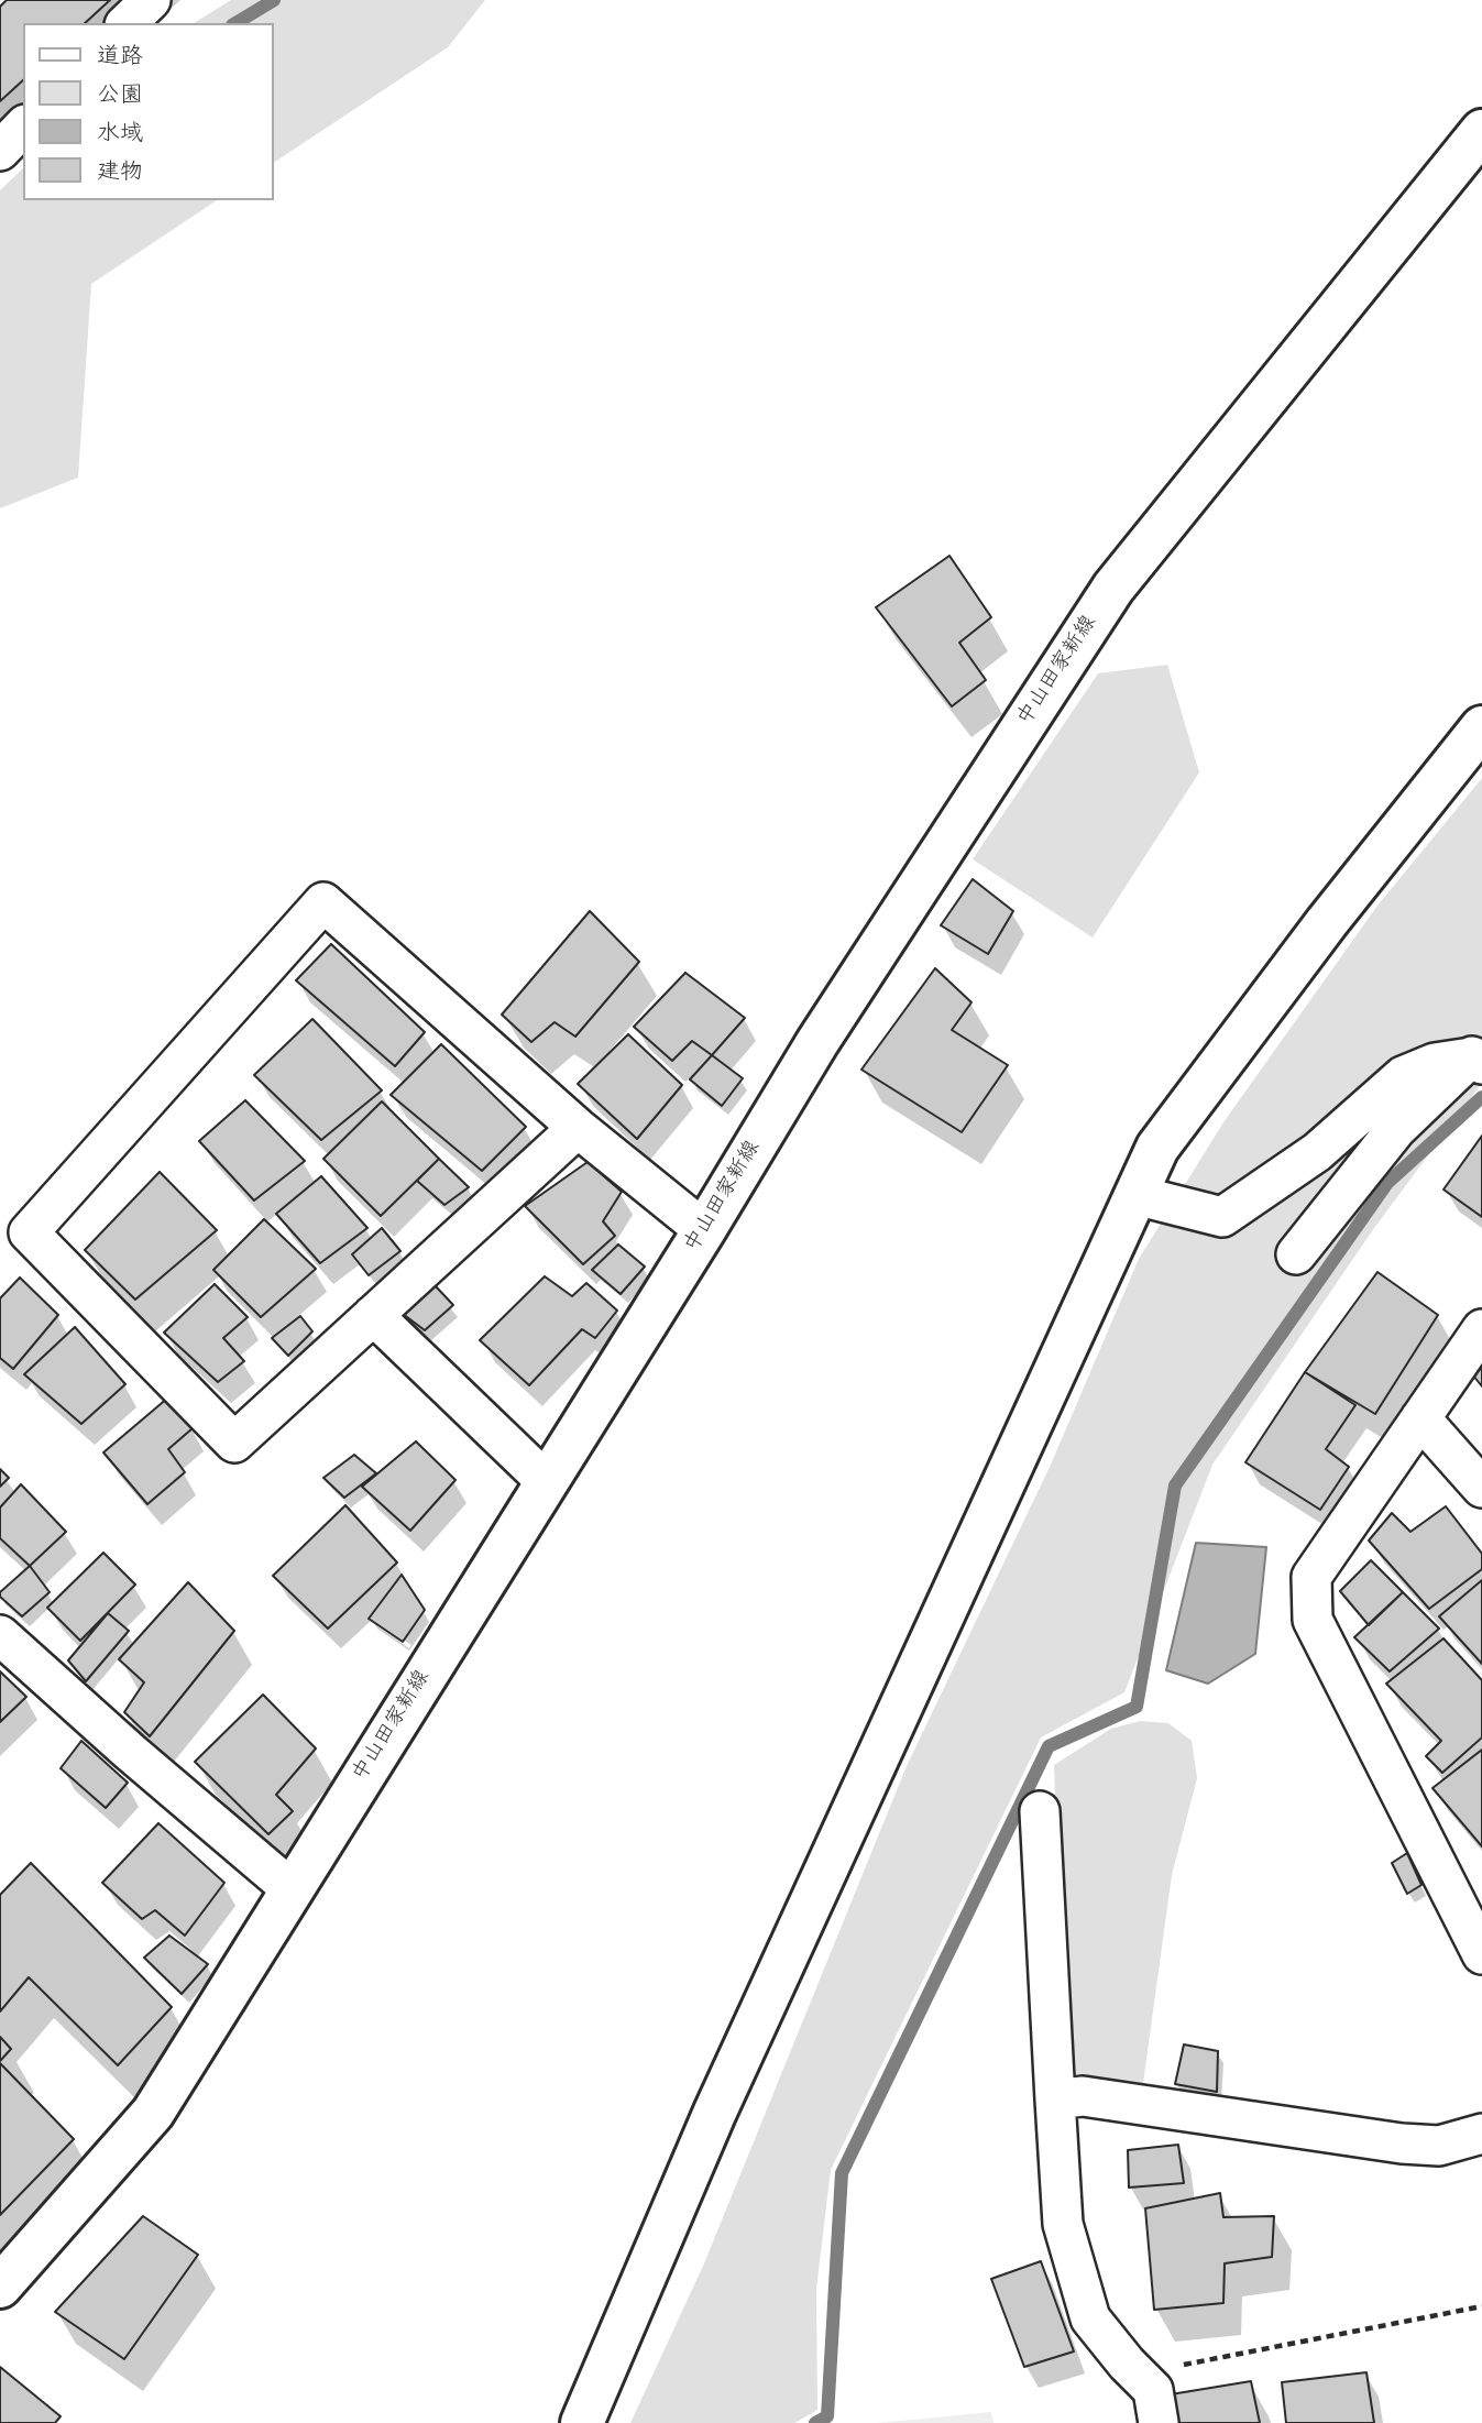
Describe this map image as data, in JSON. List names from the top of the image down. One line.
{"streets":{"main road":["中山田家新線"]},"legend":["道路","公園","水域","建物"]}
